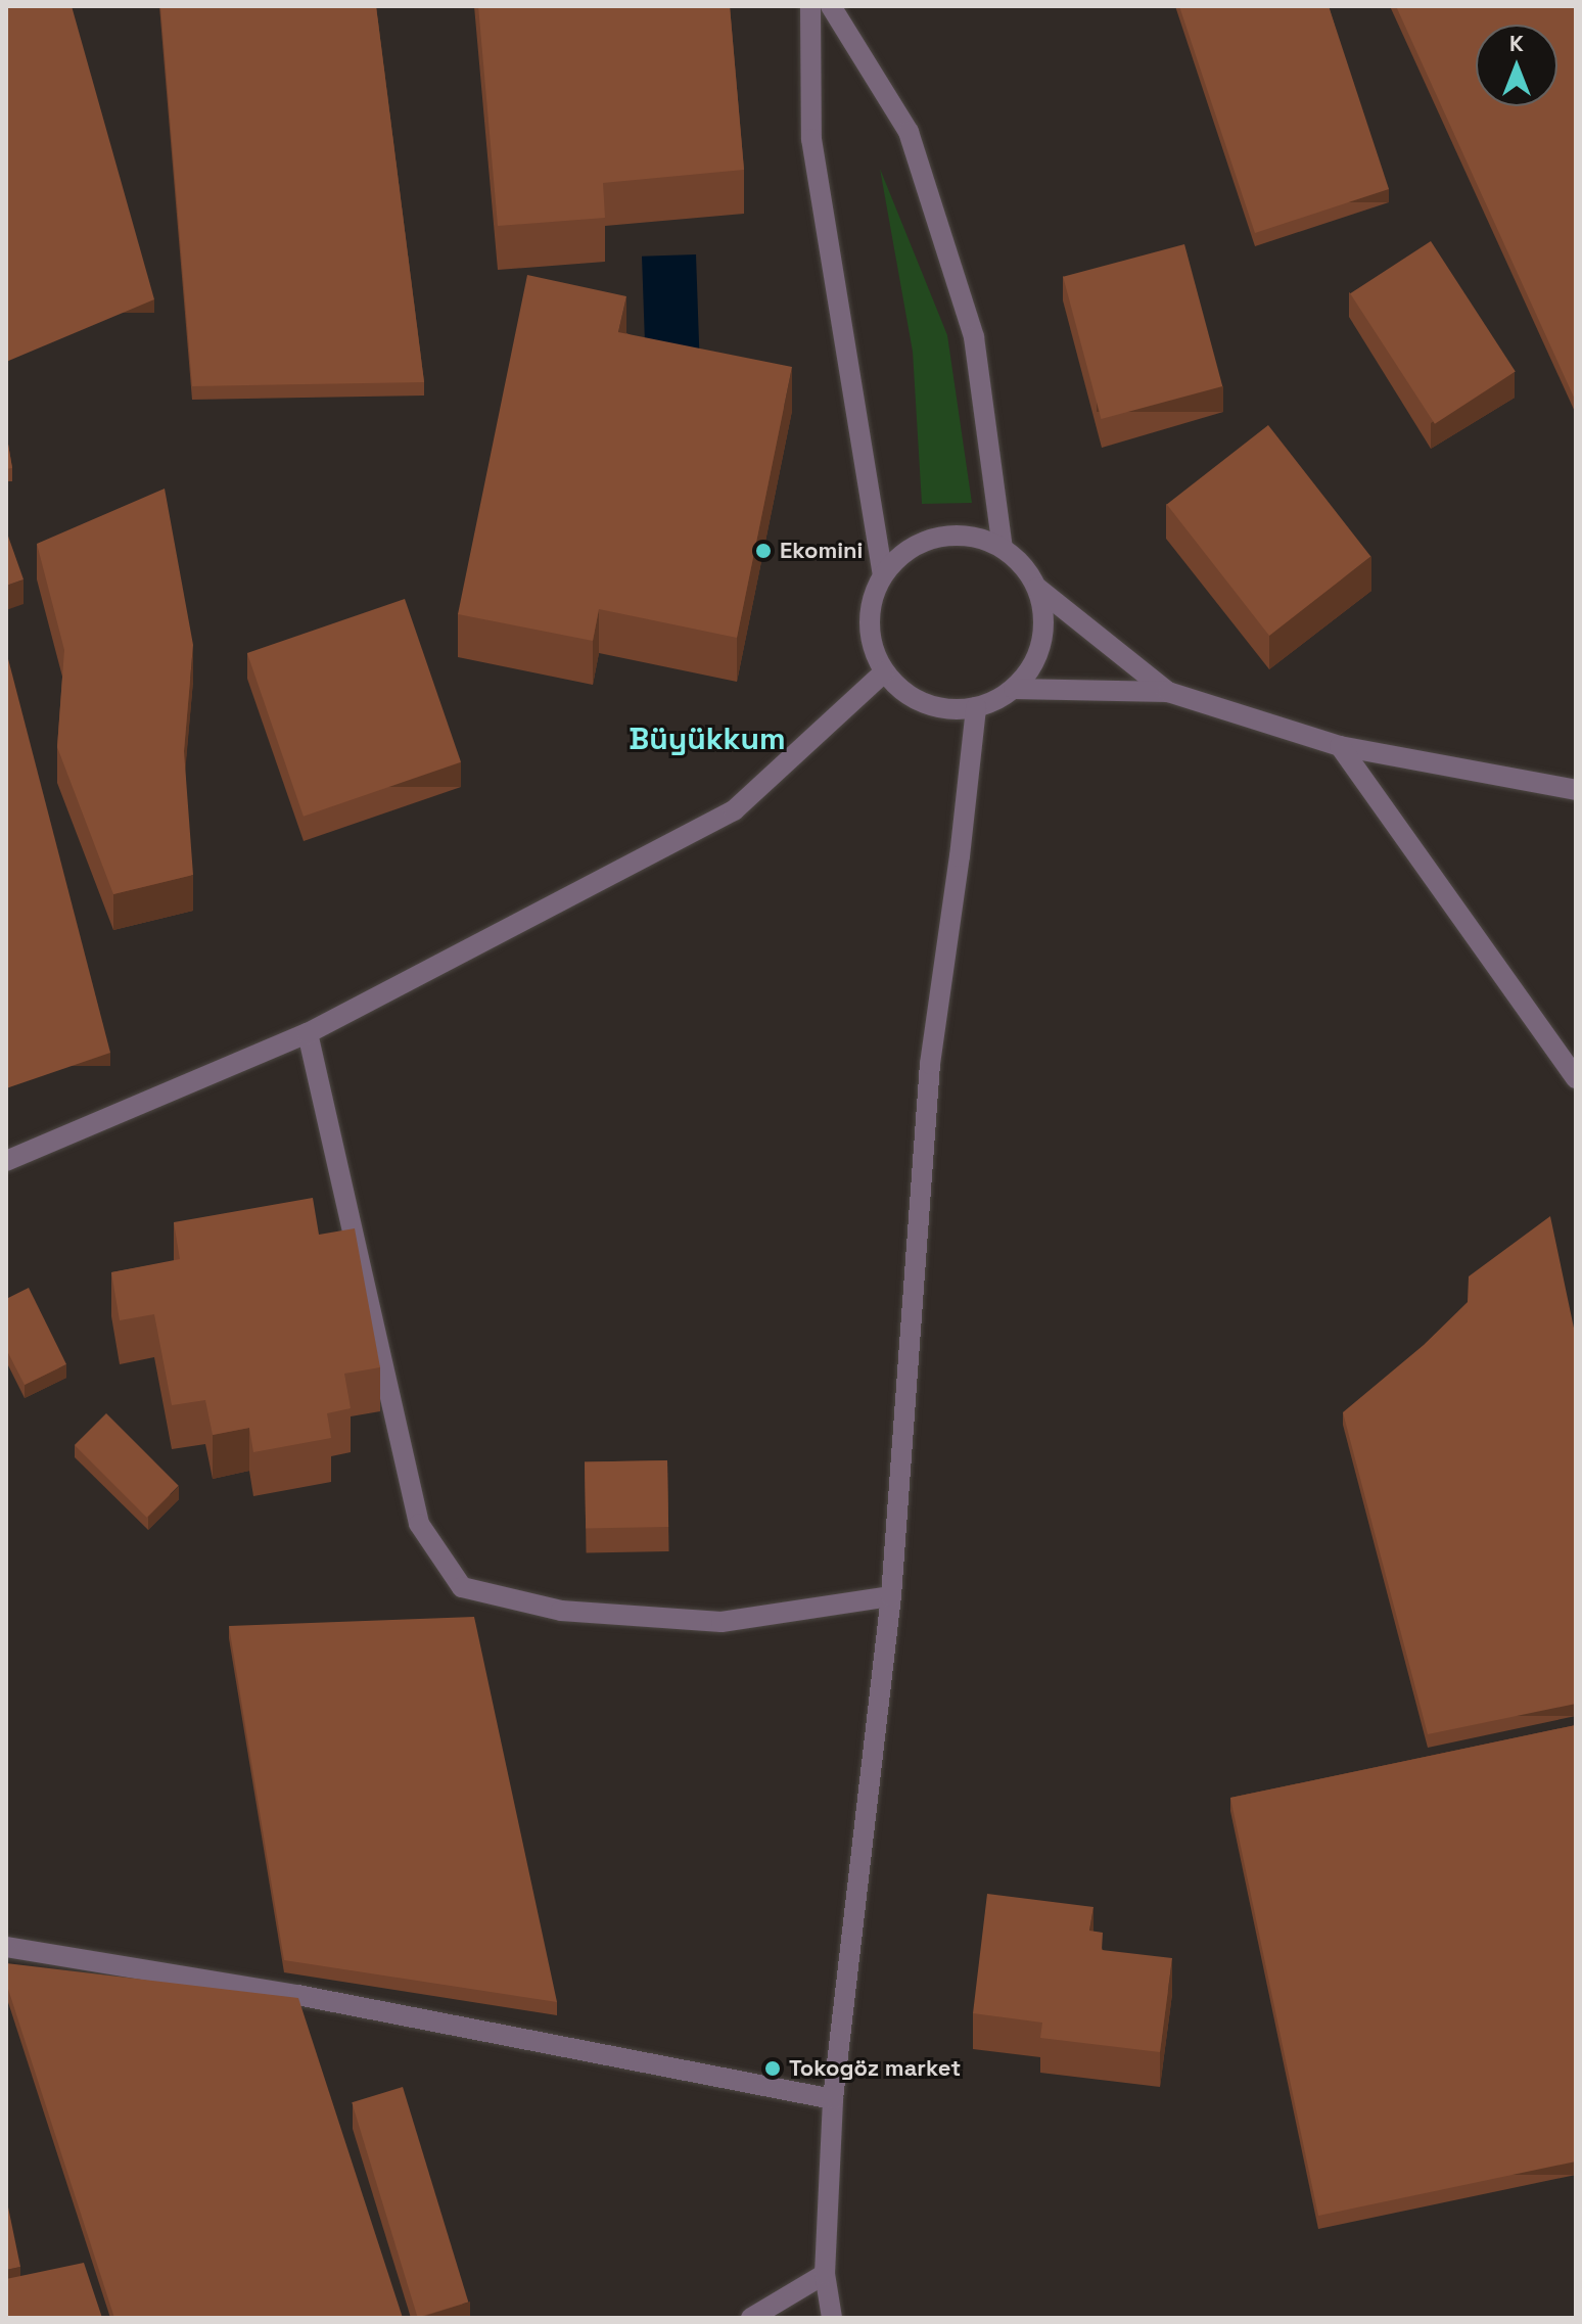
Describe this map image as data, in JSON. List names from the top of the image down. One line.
{"districts":["Büyükkum"],"places":["Ekomini","Tokogöz market"],"north":"top"}
